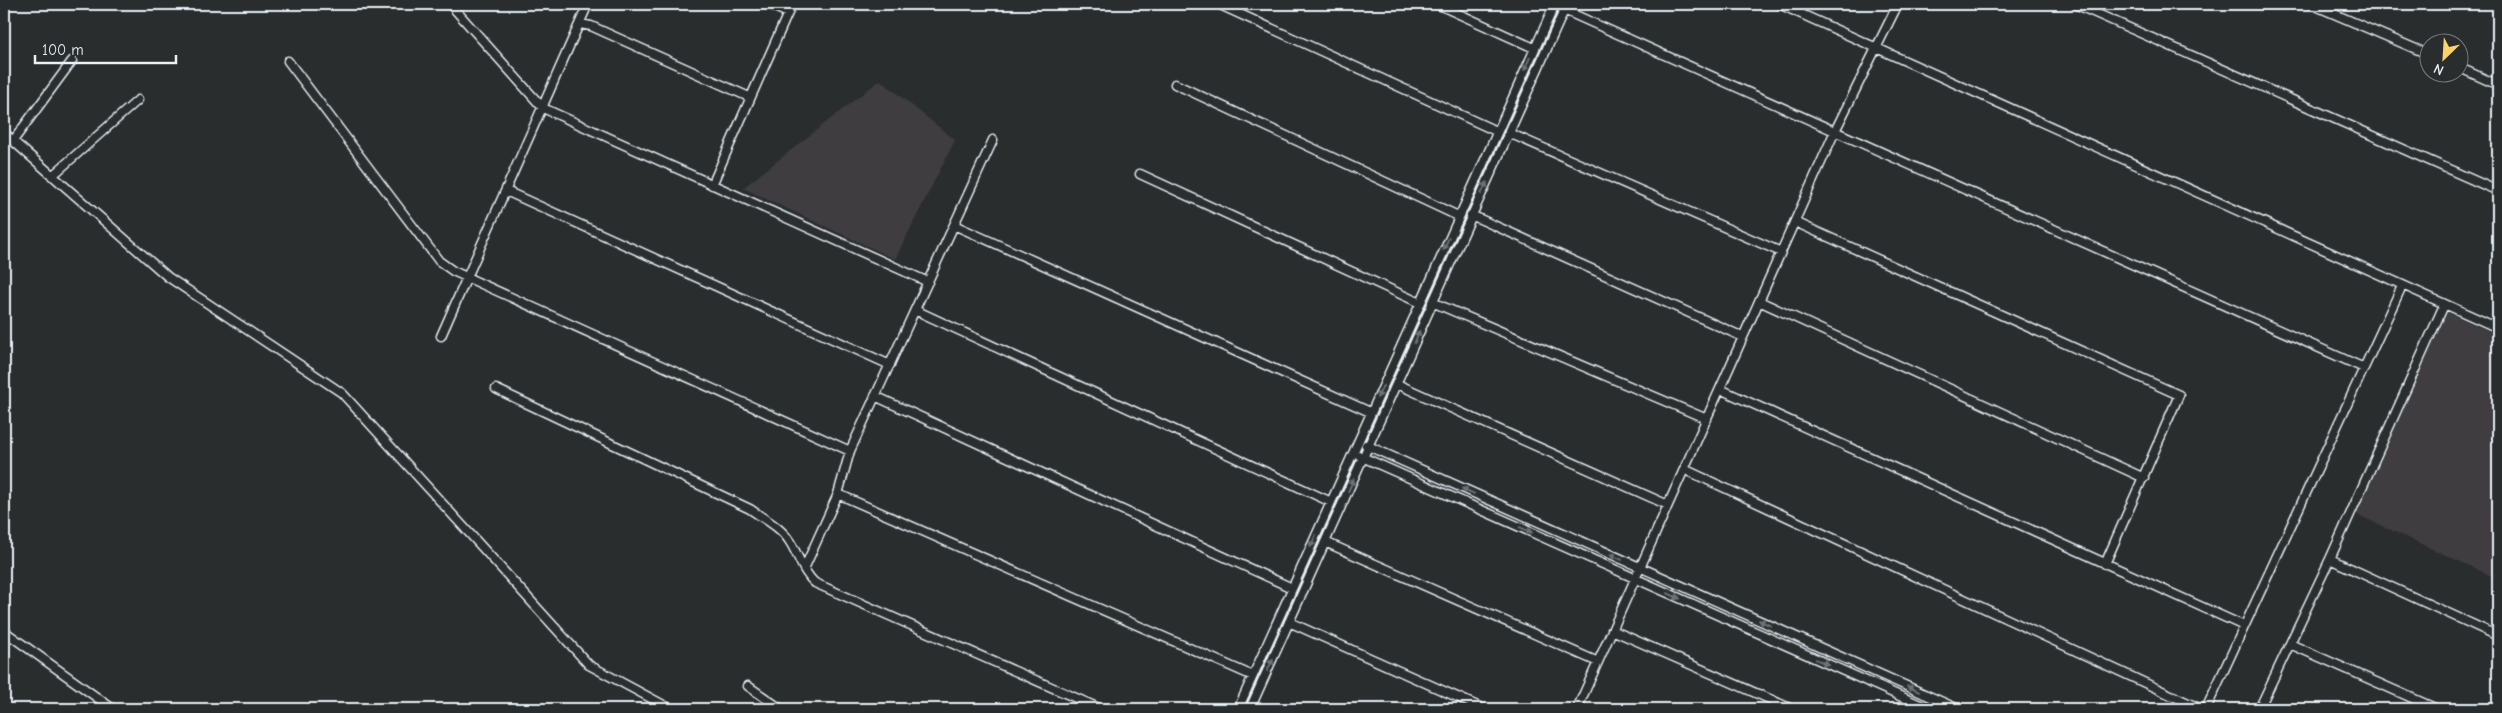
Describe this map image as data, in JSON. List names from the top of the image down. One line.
{"scale_bar":"100 m","north":"bottom left"}
